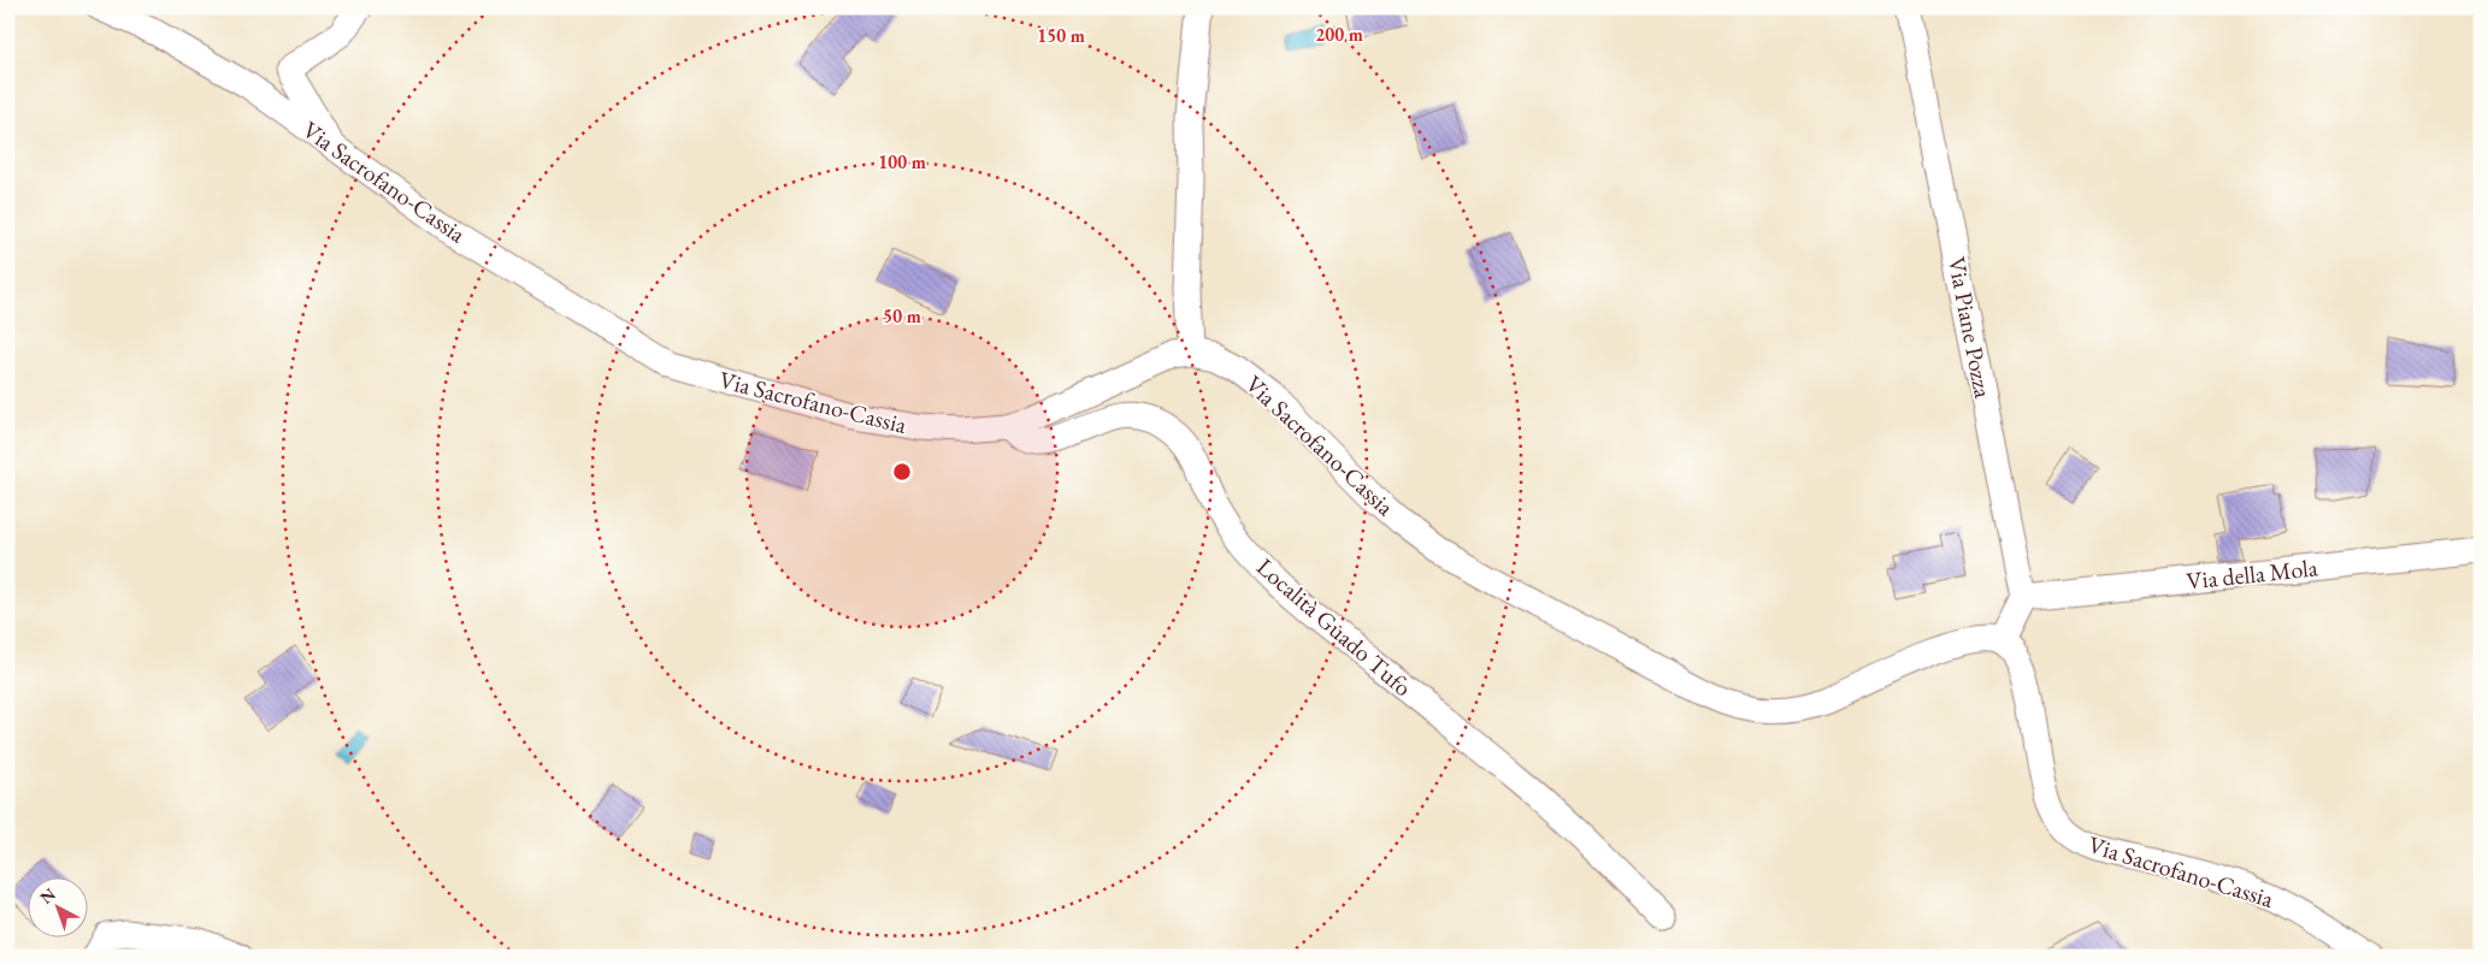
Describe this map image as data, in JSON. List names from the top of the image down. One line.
{"streets":{"street":["Via Sacrofano-Cassia","Via Piane Pozza","Via della Mola","Località Guado Tufo"]},"crossings":[["Via Sacrofano-Cassia","Località Guado Tufo"],["Via Piane Pozza","Via della Mola"]],"north":"top left","rings":["200 m","150 m","100 m","50 m"]}
